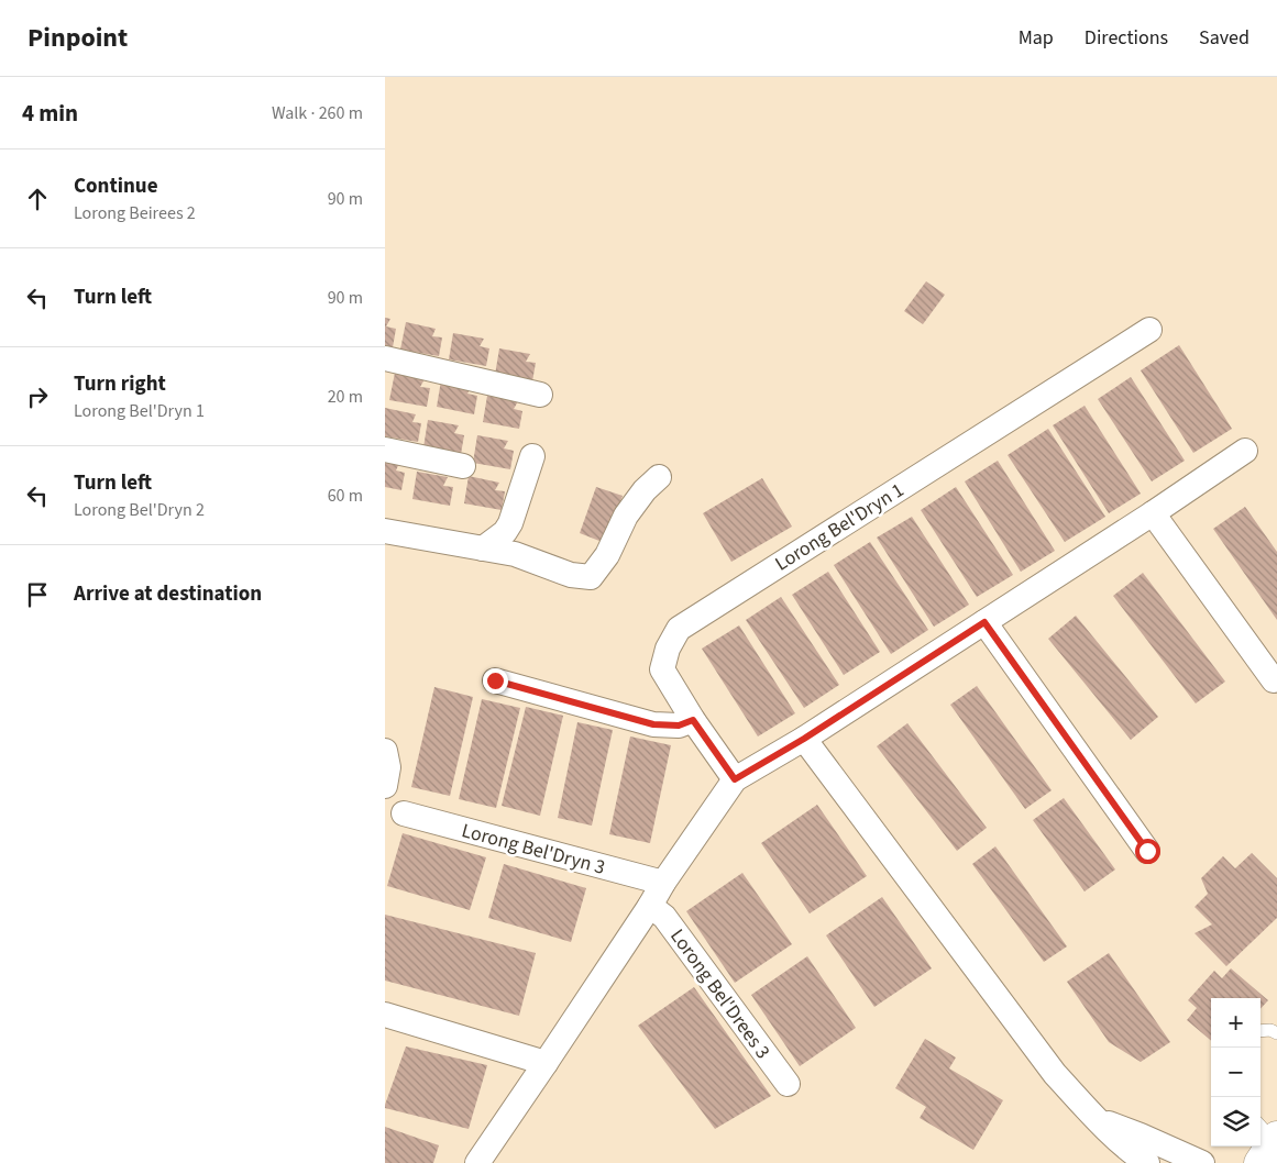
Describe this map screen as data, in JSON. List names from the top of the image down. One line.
{"streets":{"street":["Lorong Bel'Dryn 1","Lorong Bel'Dryn 3","Lorong Bel'Drees 3"]},"page":{"header":"Pinpoint","nav":["Map","Directions","Saved"],"heading":["4 min","Walk · 260 m"],"list":[["Continue","Lorong Beirees 2","90 m"],["Turn left","90 m"],["Turn right","Lorong Bel'Dryn 1","20 m"],["Turn left","Lorong Bel'Dryn 2","60 m"],"Arrive at destination"],"map_buttons":["+","−"]}}
